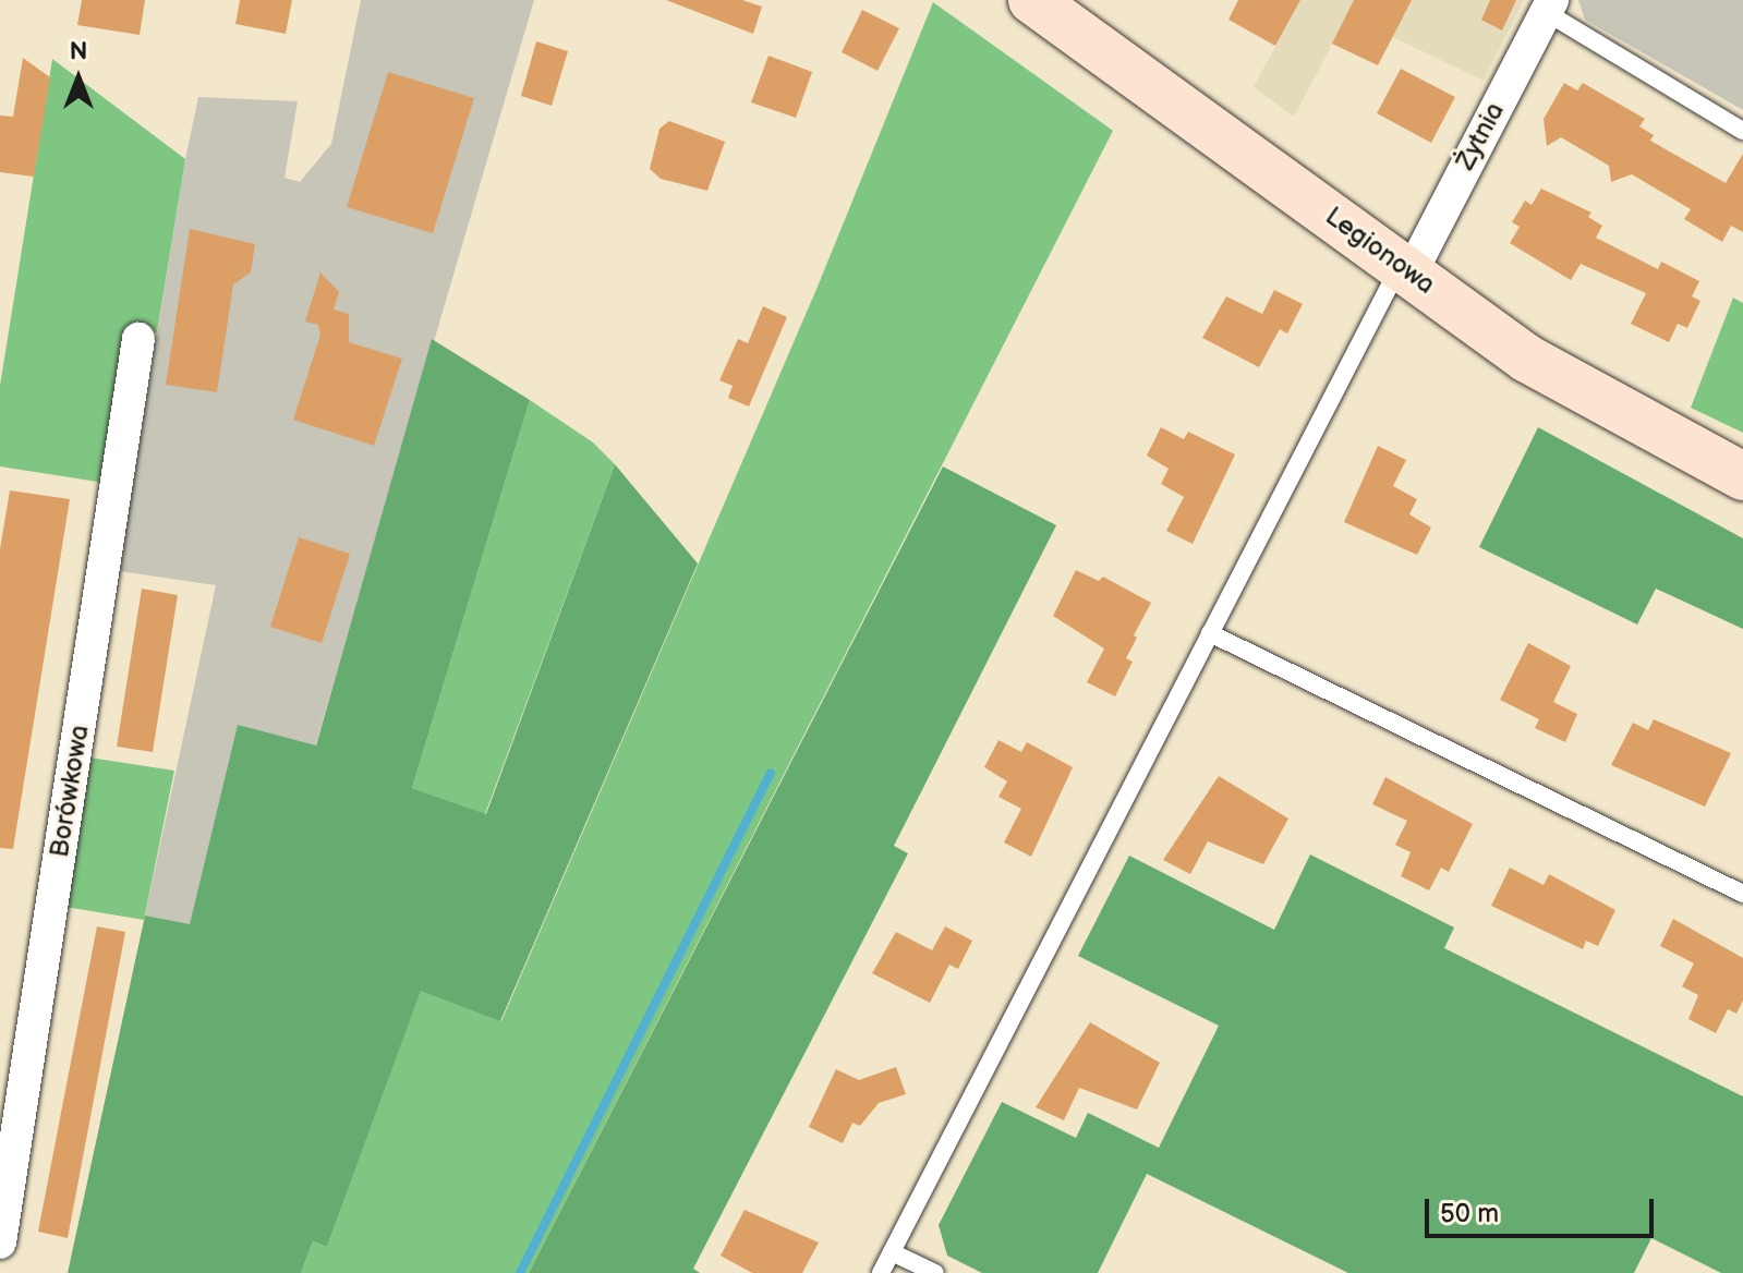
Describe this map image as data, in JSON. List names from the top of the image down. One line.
{"streets":{"main road":["Legionowa"],"street":["Żytnia","Borówkowa"]},"crossings":[["Żytnia","Legionowa"]],"scale_bar":"50 m","north":"top"}
